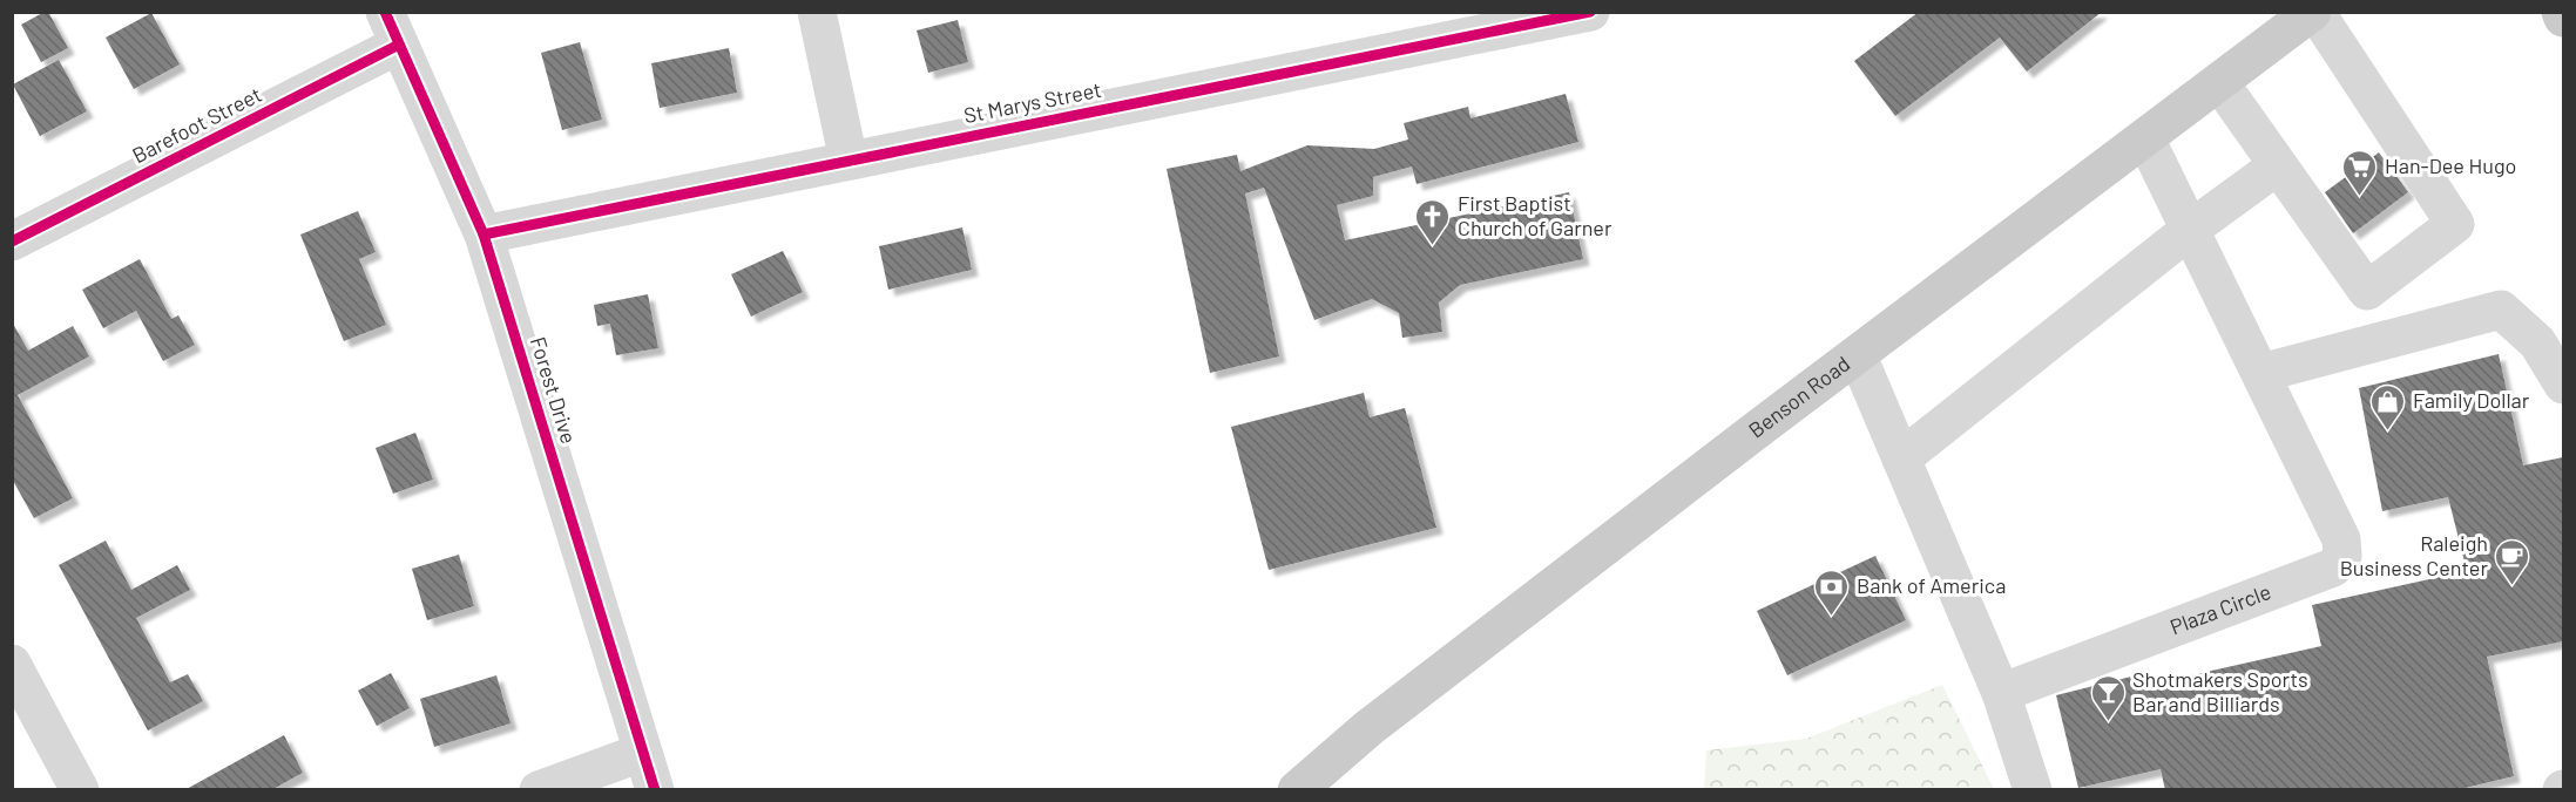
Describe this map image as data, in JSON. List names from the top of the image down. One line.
{"streets":{"main road":["Benson Road"],"street":["St Marys Street","Barefoot Street","Forest Drive","Plaza Circle"]},"crossings":[["St Marys Street","Forest Drive"],["Barefoot Street","Forest Drive"],["Benson Road","Plaza Circle"]],"places":{"supermarket":["Han-Dee Hugo"],"church":["First Baptist Church of Garner"],"shop":["Family Dollar"],"cafe":["Raleigh Business Center"],"bank":["Bank of America"],"bar":["Shotmakers Sports Bar and Billiards"]}}
